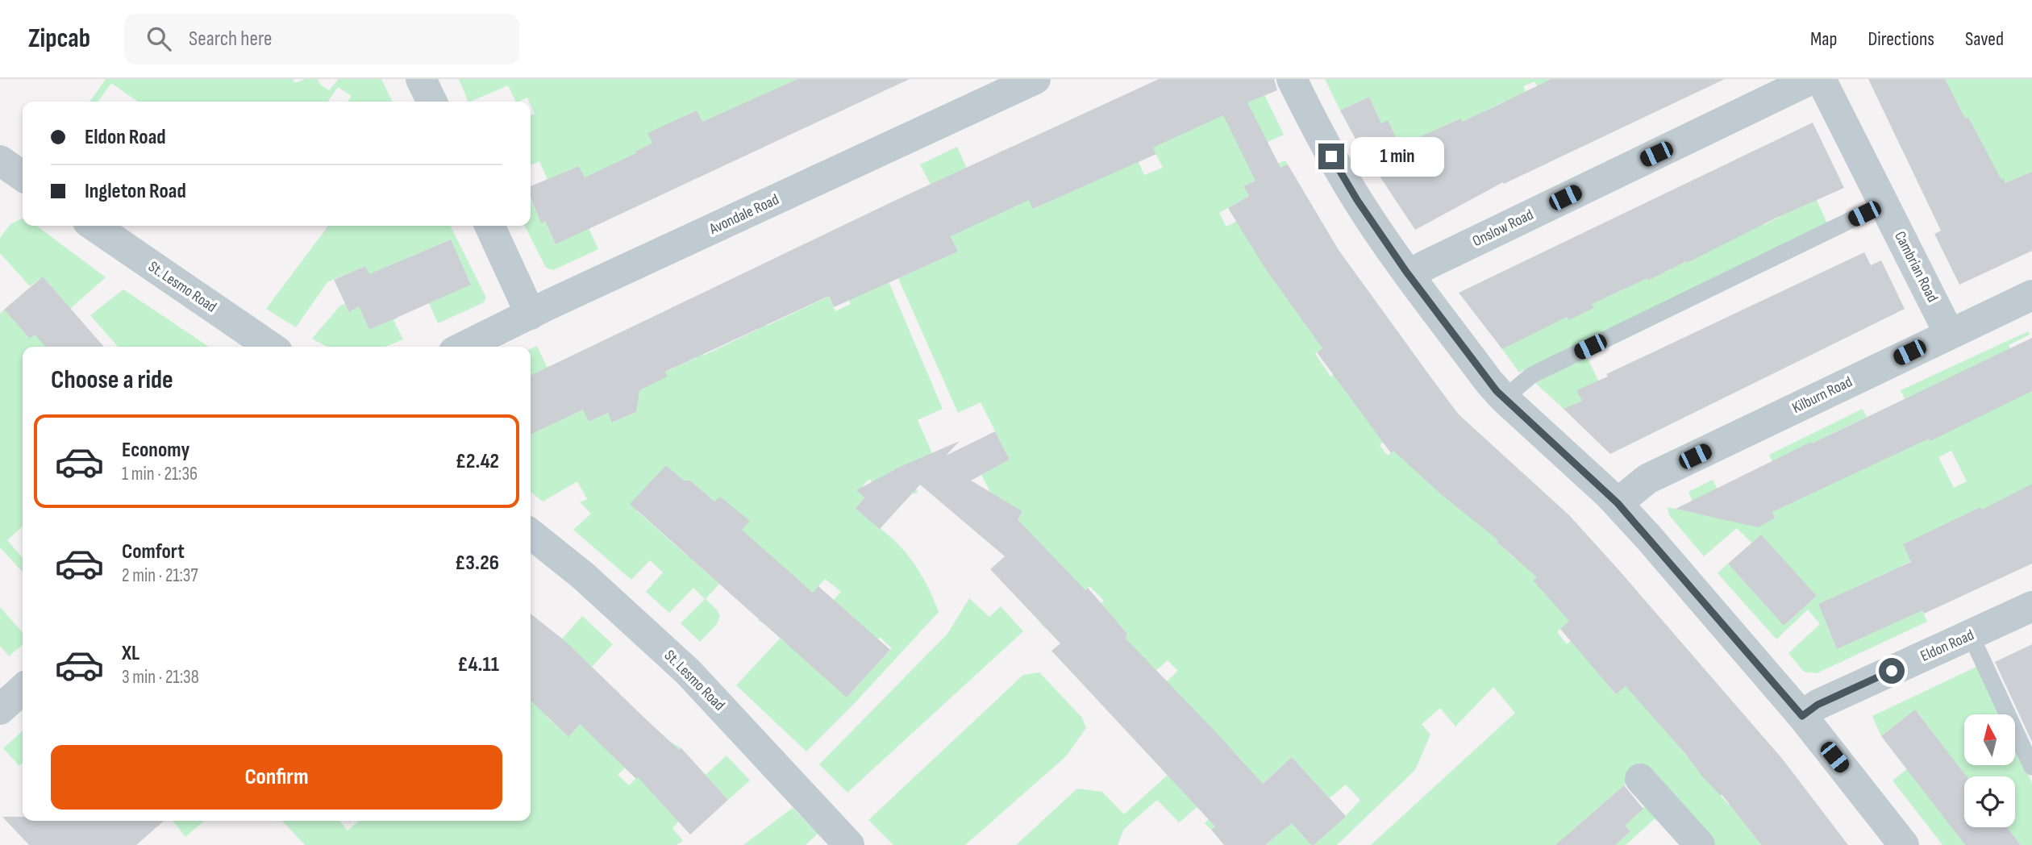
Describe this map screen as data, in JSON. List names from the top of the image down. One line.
{"streets":{"street":["Avondale Road","Onslow Road","Cambrian Road","St. Lesmo Road","Kilburn Road","Eldon Road"]},"crossings":[["Cambrian Road","Kilburn Road"]],"north":"top","page":{"header":"Zipcab","search":"Search here","nav":["Map","Directions","Saved"],"banner":["Eldon Road","Ingleton Road"],"bubble":"1 min","heading":"Choose a ride","list":[{"name":"Economy","note":"1 min · 21:36","value":"£2.42"},{"name":"Comfort","note":"2 min · 21:37","value":"£3.26"},{"name":"XL","note":"3 min · 21:38","value":"£4.11"}],"buttons":"Confirm"}}
